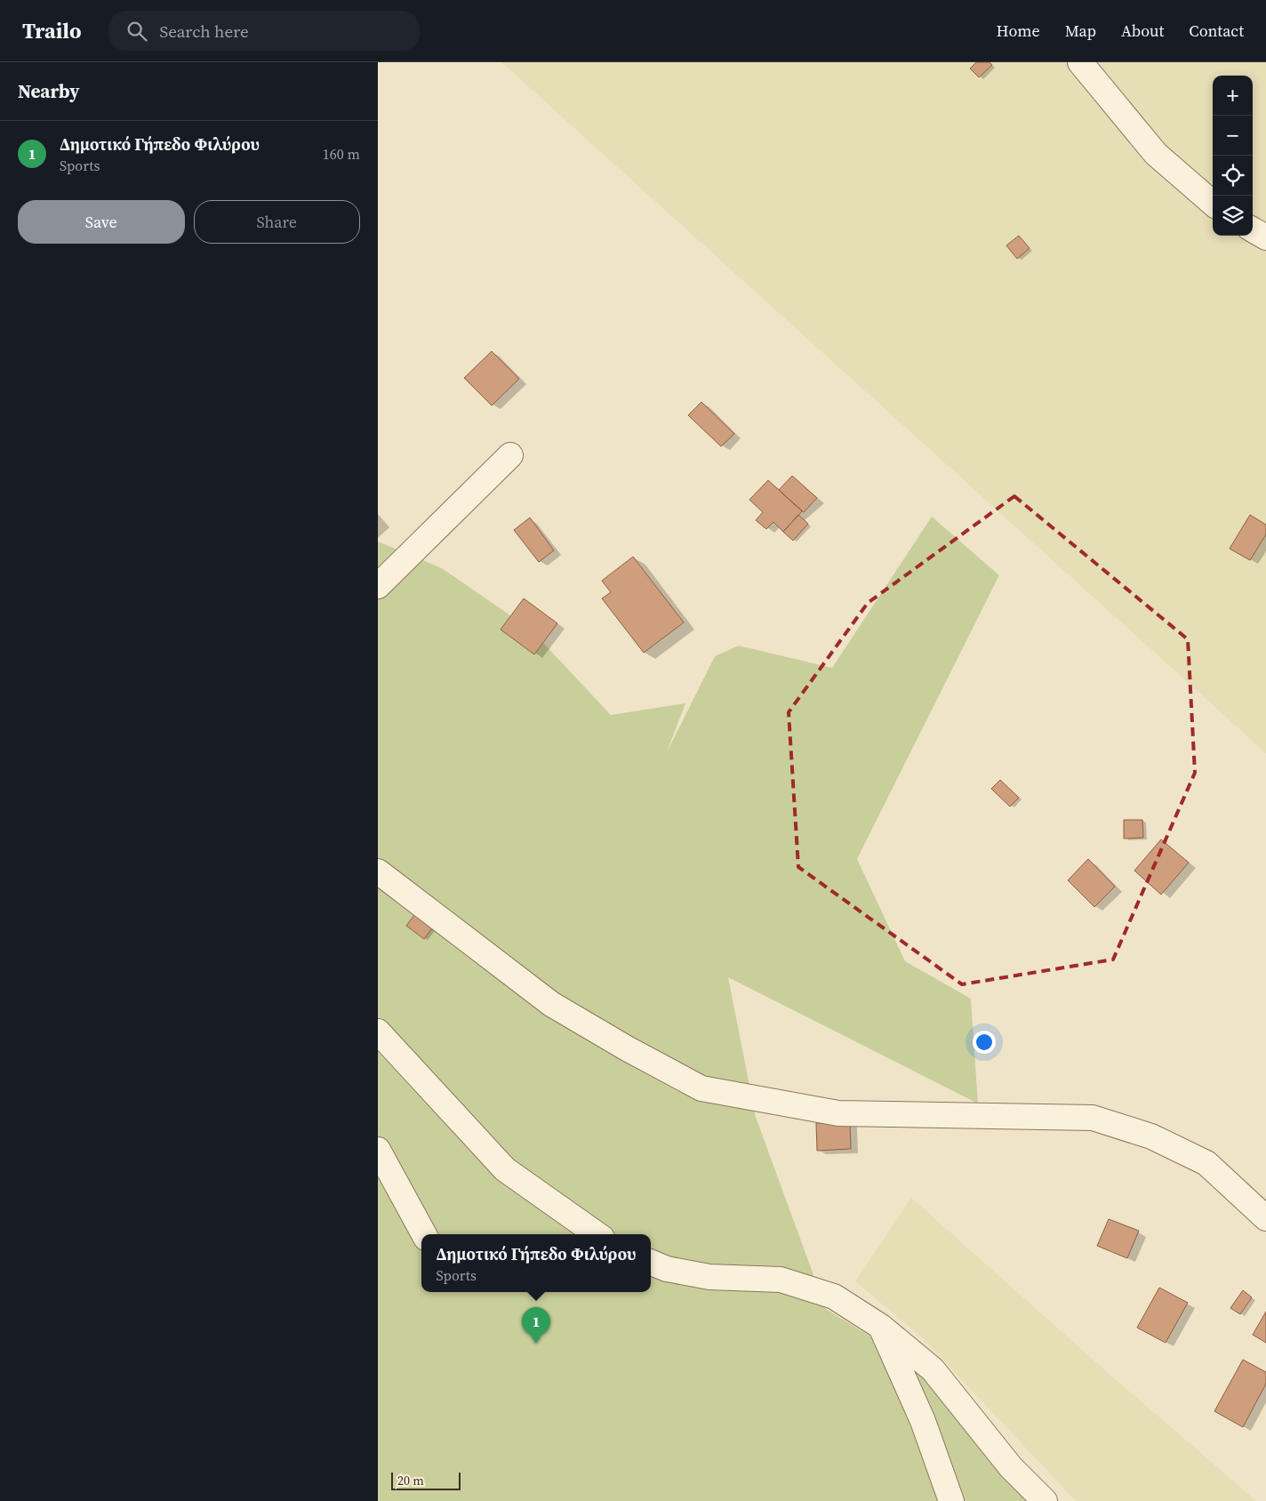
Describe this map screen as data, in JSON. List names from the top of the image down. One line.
{"scale_bar":"20 m","page":{"header":"Trailo","search":"Search here","nav":["Home","Map","About","Contact"],"heading":"Nearby","map_buttons":["+","−"],"list":[{"mark":"1","name":"Δημοτικό Γήπεδο Φιλύρου","note":"Sports","value":"160 m"}],"buttons":["Save","Share"],"popup":["Δημοτικό Γήπεδο Φιλύρου","Sports"],"pins":"1","scale":"20 m"}}
